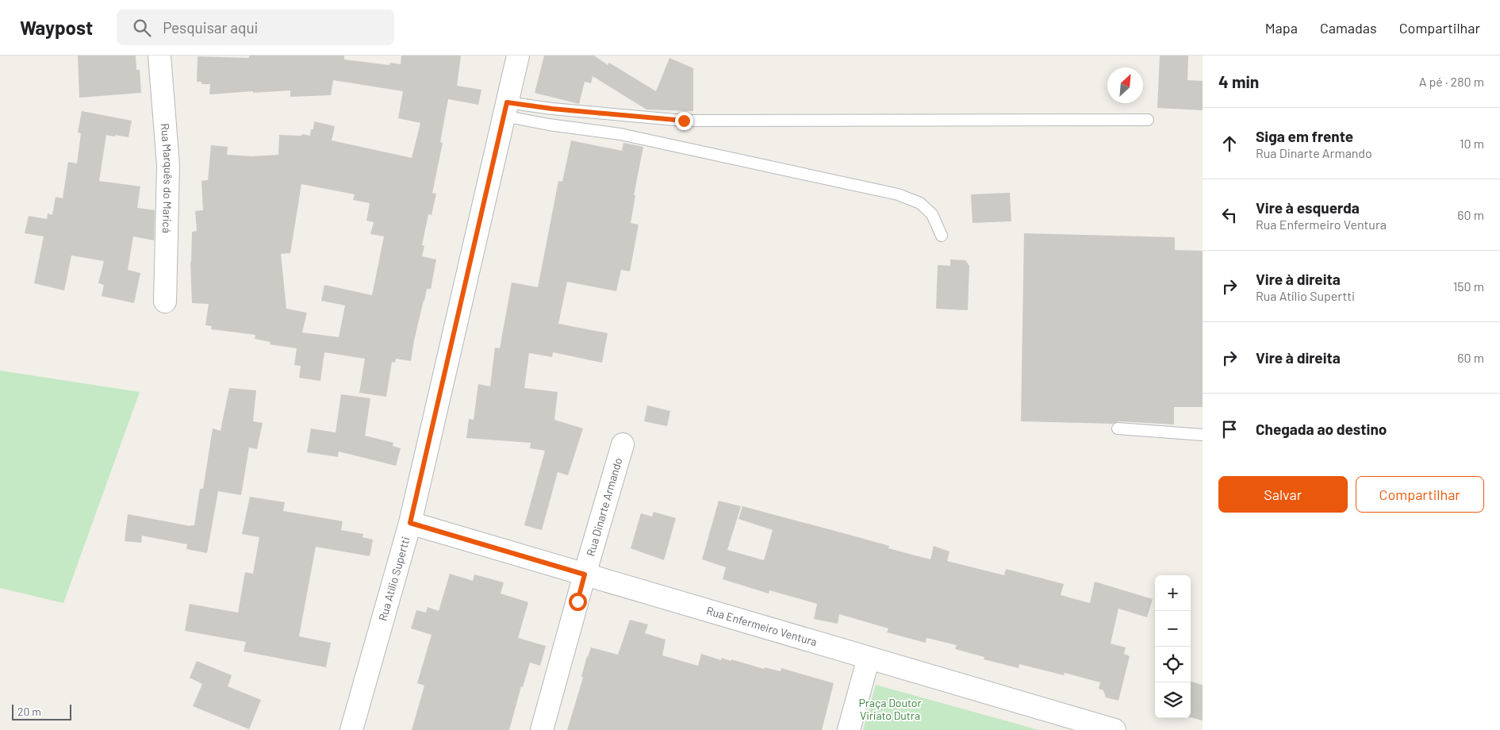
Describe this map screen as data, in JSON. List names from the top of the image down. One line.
{"streets":{"street":["Rua Marquês do Maricá","Rua Dinarte Armando","Rua Atílio Supertti","Rua Enfermeiro Ventura"]},"crossings":[["Rua Dinarte Armando","Rua Enfermeiro Ventura"],["Rua Atílio Supertti","Rua Enfermeiro Ventura"]],"parks":["Praça Doutor Viriato Dutra"],"scale_bar":"20 m","north":"top right","page":{"header":"Waypost","search":"Pesquisar aqui","nav":["Mapa","Camadas","Compartilhar"],"heading":["4 min","A pé · 280 m"],"list":[["Siga em frente","Rua Dinarte Armando","10 m"],["Vire à esquerda","Rua Enfermeiro Ventura","60 m"],["Vire à direita","Rua Atílio Supertti","150 m"],["Vire à direita","60 m"],"Chegada ao destino"],"buttons":["Salvar","Compartilhar"],"map_buttons":["+","−"],"scale":"20 m"}}
